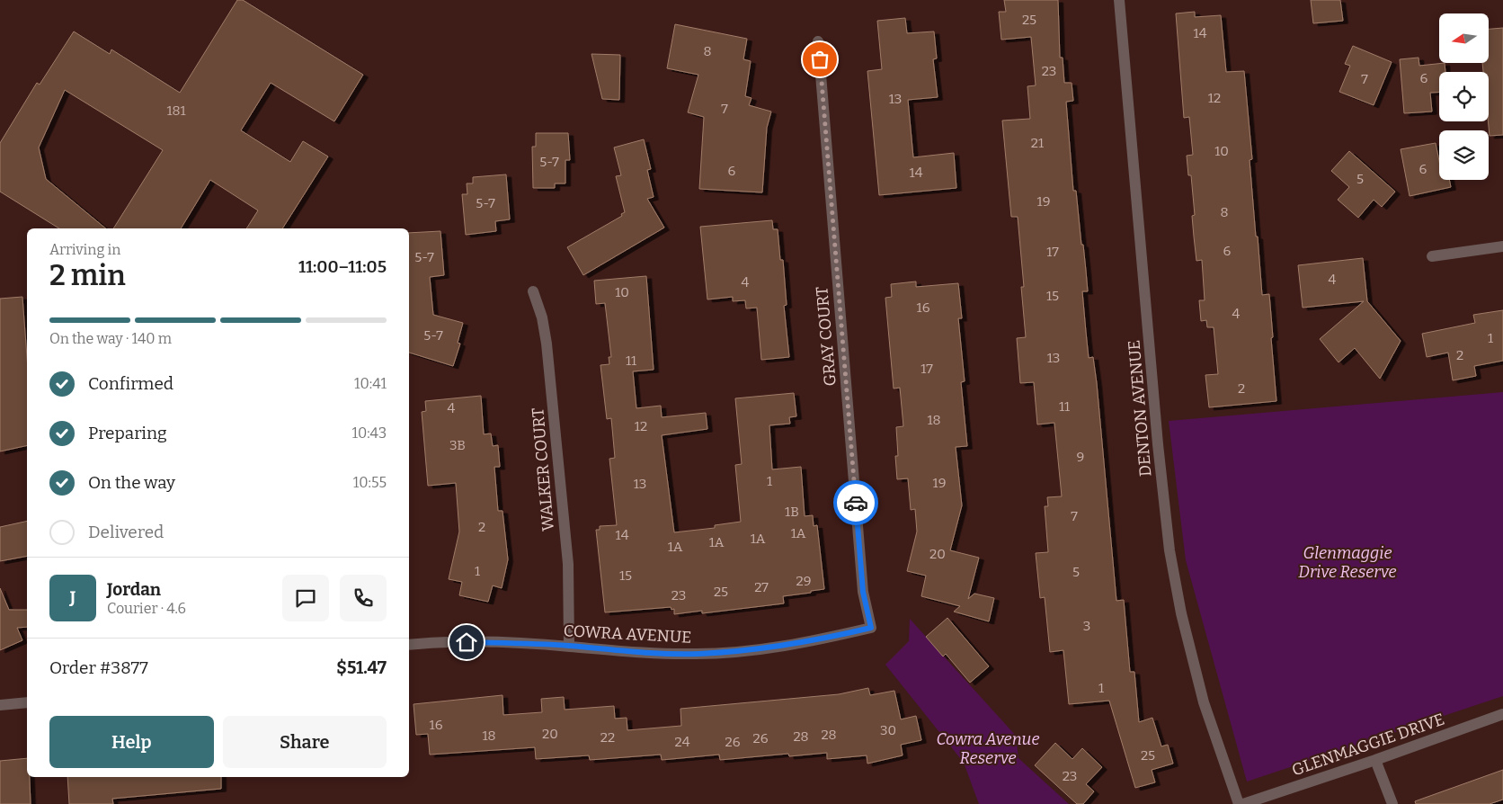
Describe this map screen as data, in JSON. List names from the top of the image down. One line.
{"streets":{"street":["GRAY COURT","DENTON AVENUE","WALKER COURT","COWRA AVENUE","GLENMAGGIE DRIVE"]},"crossings":[["GRAY COURT","COWRA AVENUE"],["WALKER COURT","COWRA AVENUE"]],"parks":["Glenmaggie Drive Reserve","Cowra Avenue Reserve"],"house_numbers":["25","14","8","23","6","7","12","13","7","181","21","10","5-7","6","6","14","5","19","5-7","8","6","17","5-7","4","4","10","15","16","4","5-7","1","2","13","11","17","2","11","4","18","12","3B","9","1","19","13","1B","7","2","1A","14","1A","1A","1A","20","1","5","15","29","27","25","23","3","1","16","30","20","28","18","28","22","26","24","26","25","23"],"north":"left","page":{"heading":["2 min","Arriving in","11:00–11:05"],"panel":["Jordan","Courier · 4.6","Order #3877","$51.47"],"bar":"On the way · 140 m","list":[["Confirmed","10:41"],["Preparing","10:43"],["On the way","10:55"],"Delivered"],"round":"J","buttons":["Help","Share"]}}
